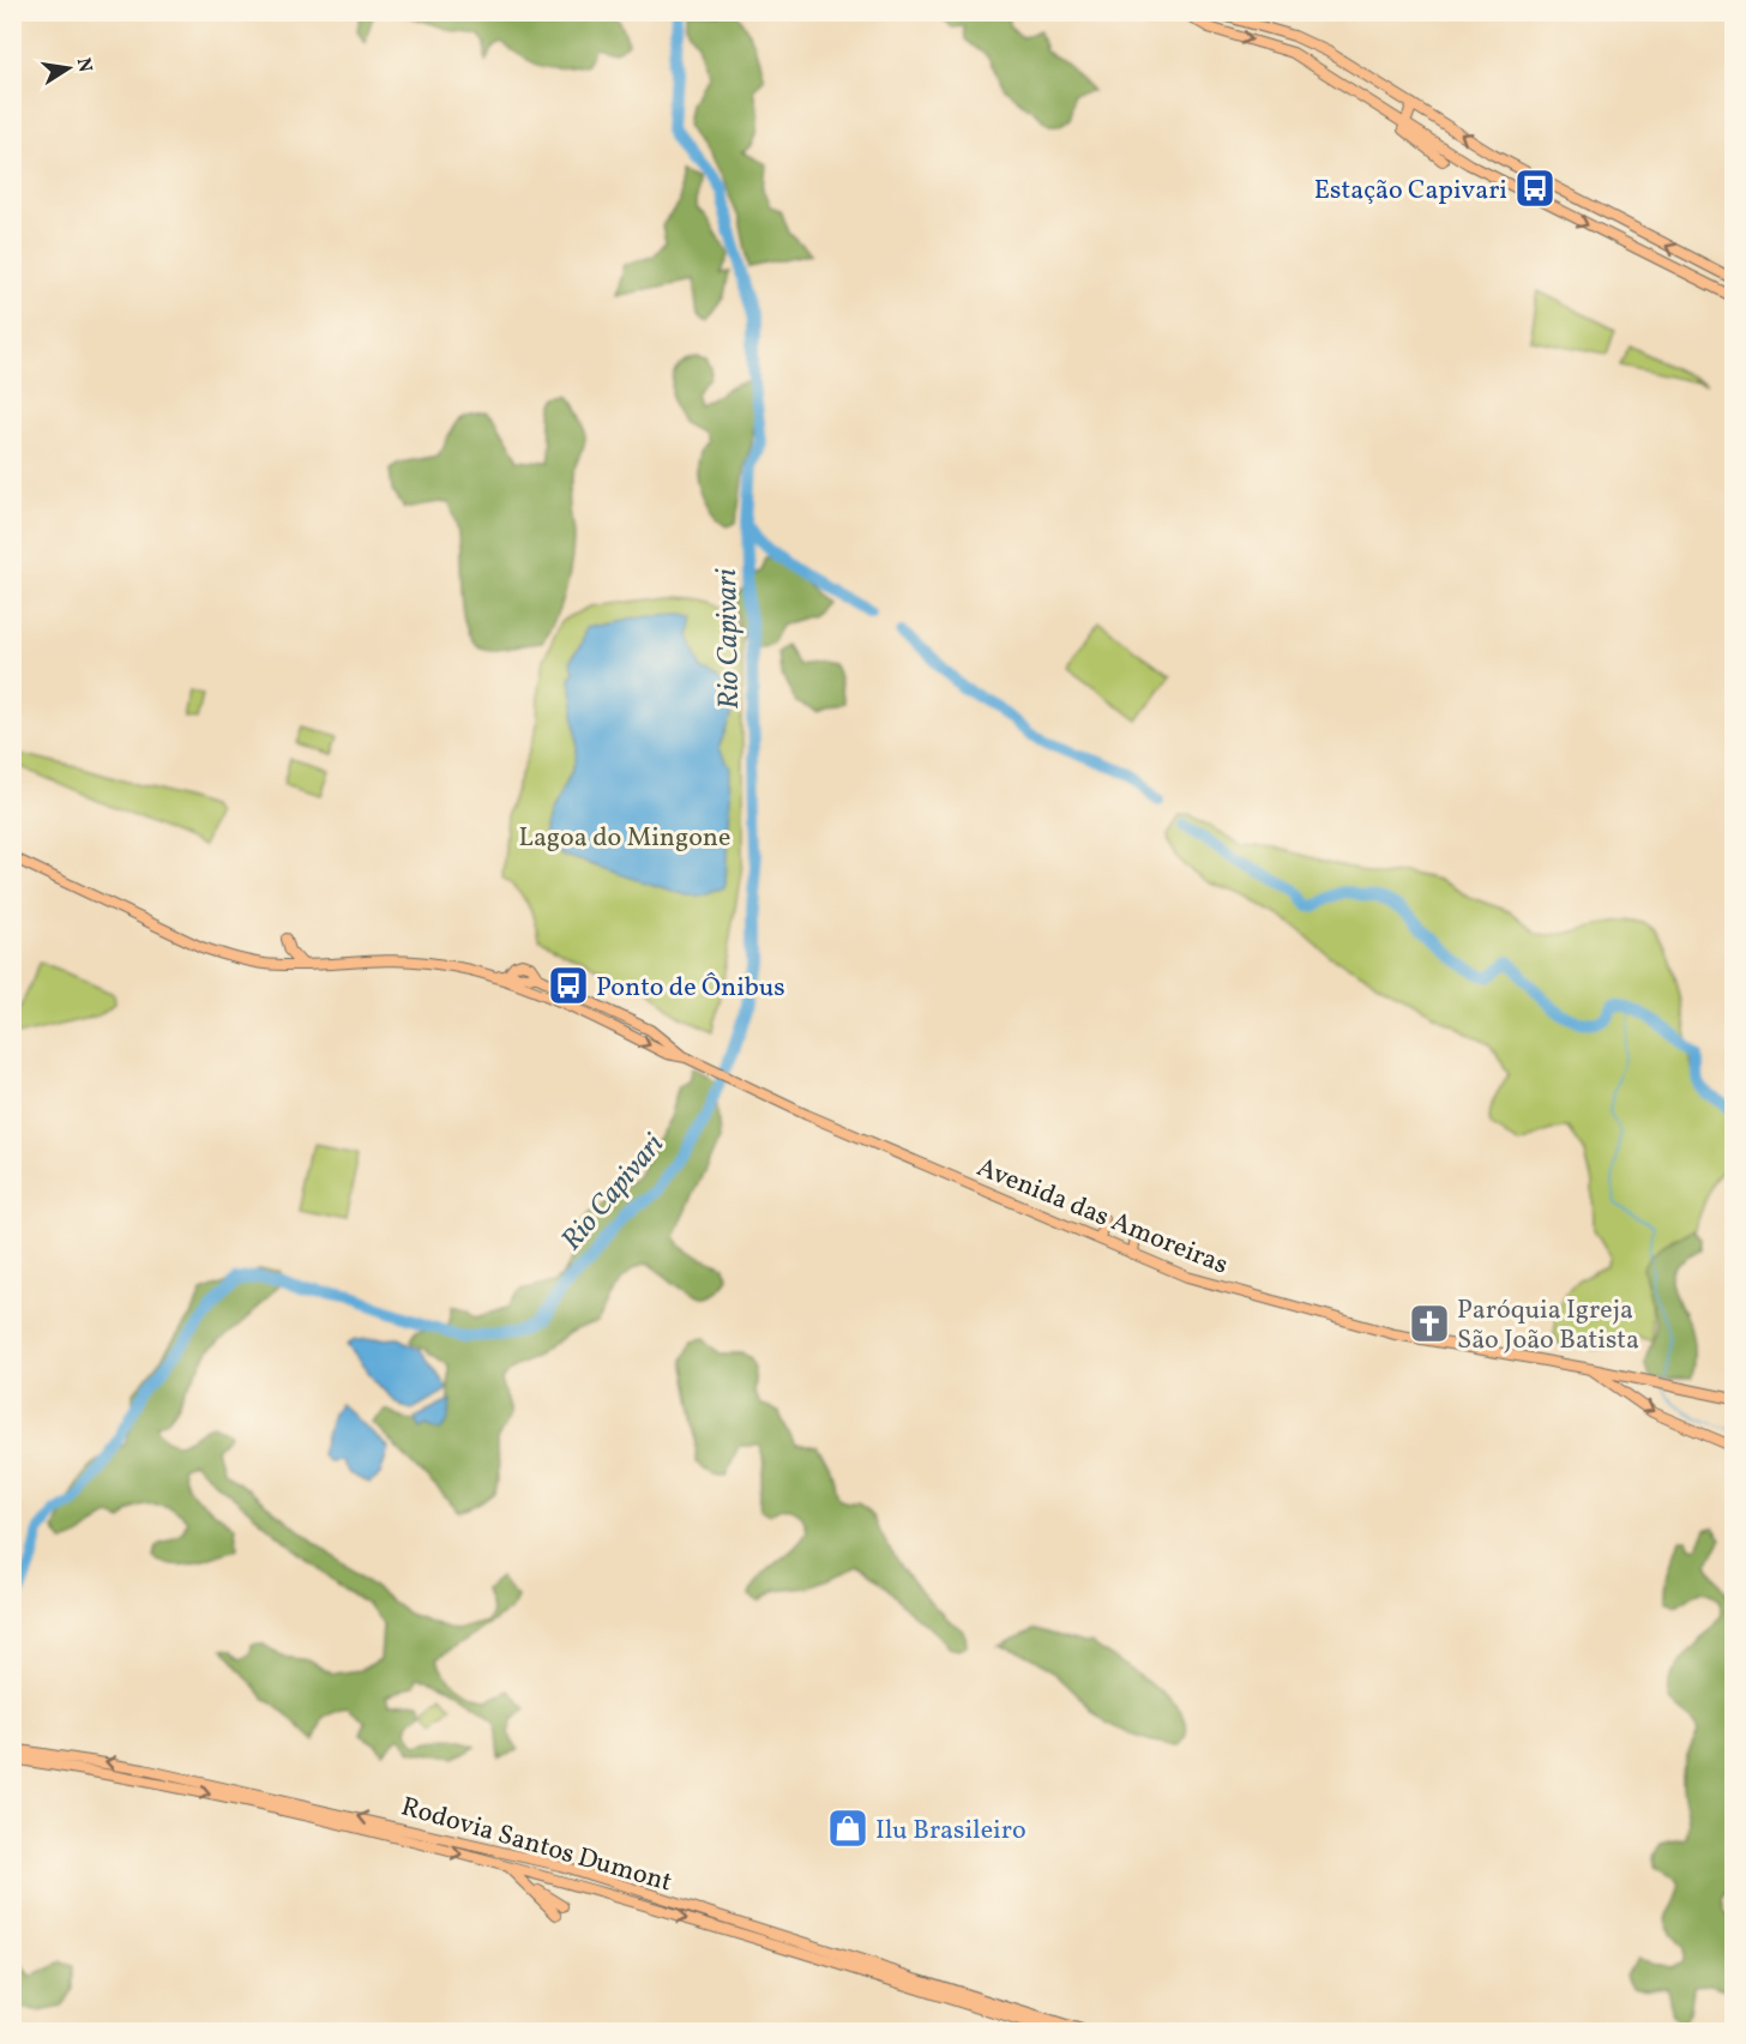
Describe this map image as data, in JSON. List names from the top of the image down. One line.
{"streets":{"highway":["Rodovia Santos Dumont"],"main road":["Avenida das Amoreiras"]},"water":["Rio Capivari"],"parks":["Lagoa do Mingone"],"places":{"bus stop":["Estação Capivari","Ponto de Ônibus"],"church":["Paróquia Igreja São João Batista"],"shop":["Ilu Brasileiro"]},"north":"right"}
